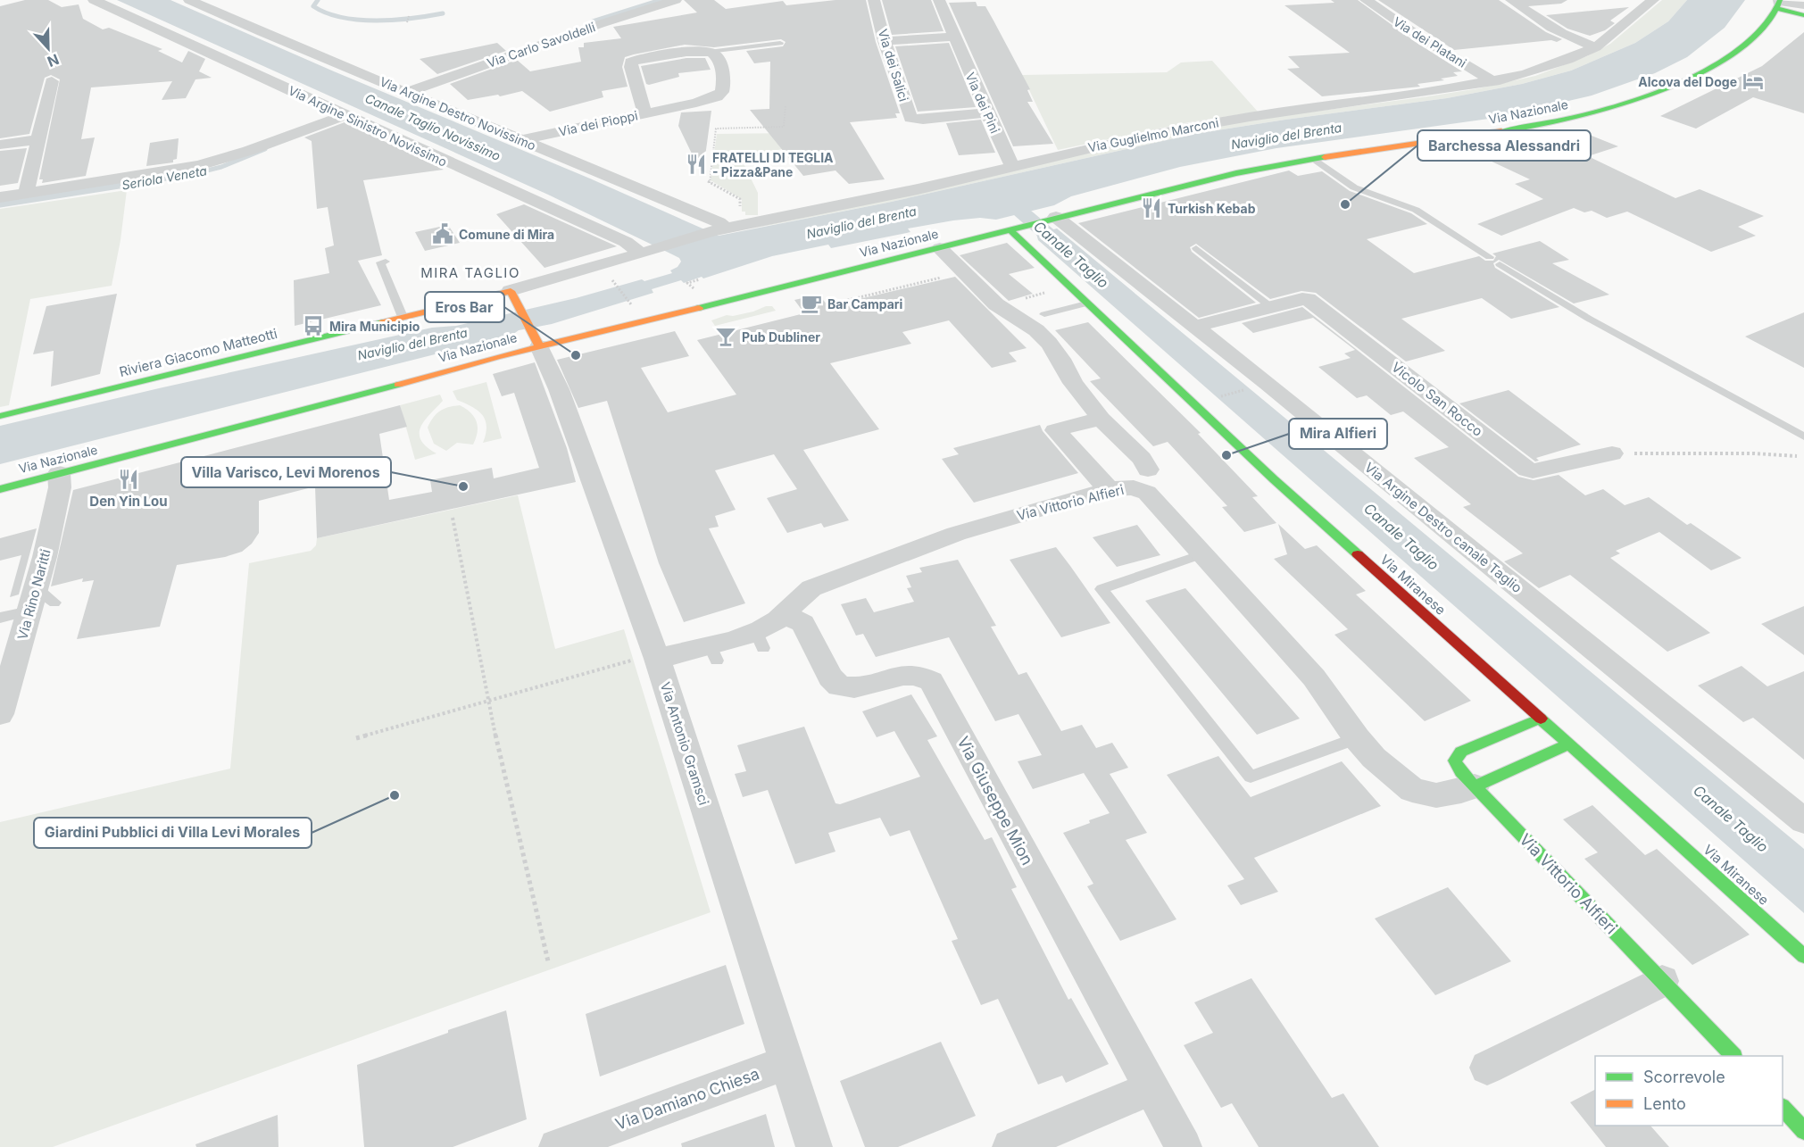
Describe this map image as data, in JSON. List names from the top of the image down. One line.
{"streets":{"main road":["Via Nazionale","Riviera Giacomo Matteotti","Via Vittorio Alfieri","Via Miranese"],"street":["Via dei Platani","Via Carlo Savoldelli","Via dei Salici","Via dei Pini","Via Argine Destro Novissimo","Via dei Pioppi","Via Argine Sinistro Novissimo","Via Guglielmo Marconi","Vicolo San Rocco","Via Argine Destro canale Taglio","Via Rino Naritti","Via Antonio Gramsci","Via Giuseppe Mion","Via Damiano Chiesa"]},"crossings":[["Via dei Platani","Via Guglielmo Marconi"],["Via Carlo Savoldelli","Via Argine Destro Novissimo"],["Via dei Salici","Via dei Pini"],["Via dei Pini","Via Guglielmo Marconi"],["Via Nazionale","Via Argine Destro canale Taglio"],["Via Nazionale","Via Miranese"],["Via Nazionale","Via Rino Naritti"],["Via Nazionale","Via Antonio Gramsci"],["Via Argine Destro Novissimo","Via dei Pioppi"],["Via Argine Destro Novissimo","Via Guglielmo Marconi"],["Via Argine Sinistro Novissimo","Via Guglielmo Marconi"],["Via Guglielmo Marconi","Riviera Giacomo Matteotti"],["Vicolo San Rocco","Via Argine Destro canale Taglio"],["Via Vittorio Alfieri","Via Miranese"],["Via Vittorio Alfieri","Via Antonio Gramsci"],["Via Vittorio Alfieri","Via Giuseppe Mion"],["Via Antonio Gramsci","Via Damiano Chiesa"]],"districts":["MIRA TAGLIO"],"water":["Canale Taglio Novissimo","Naviglio del Brenta","Seriola Veneta","Canale Taglio"],"places":{"hotel":["Alcova del Doge"],"restaurant":["FRATELLI DI TEGLIA - Pizza&Pane","Turkish Kebab","Den Yin Lou"],"other":["Barchessa Alessandri","Eros Bar","Mira Alfieri","Villa Varisco, Levi Morenos","Giardini Pubblici di Villa Levi Morales"],"public building":["Comune di Mira"],"cafe":["Bar Campari"],"bus stop":["Mira Municipio"],"bar":["Pub Dubliner"]},"legend":["Scorrevole","Lento"],"north":"bottom"}
